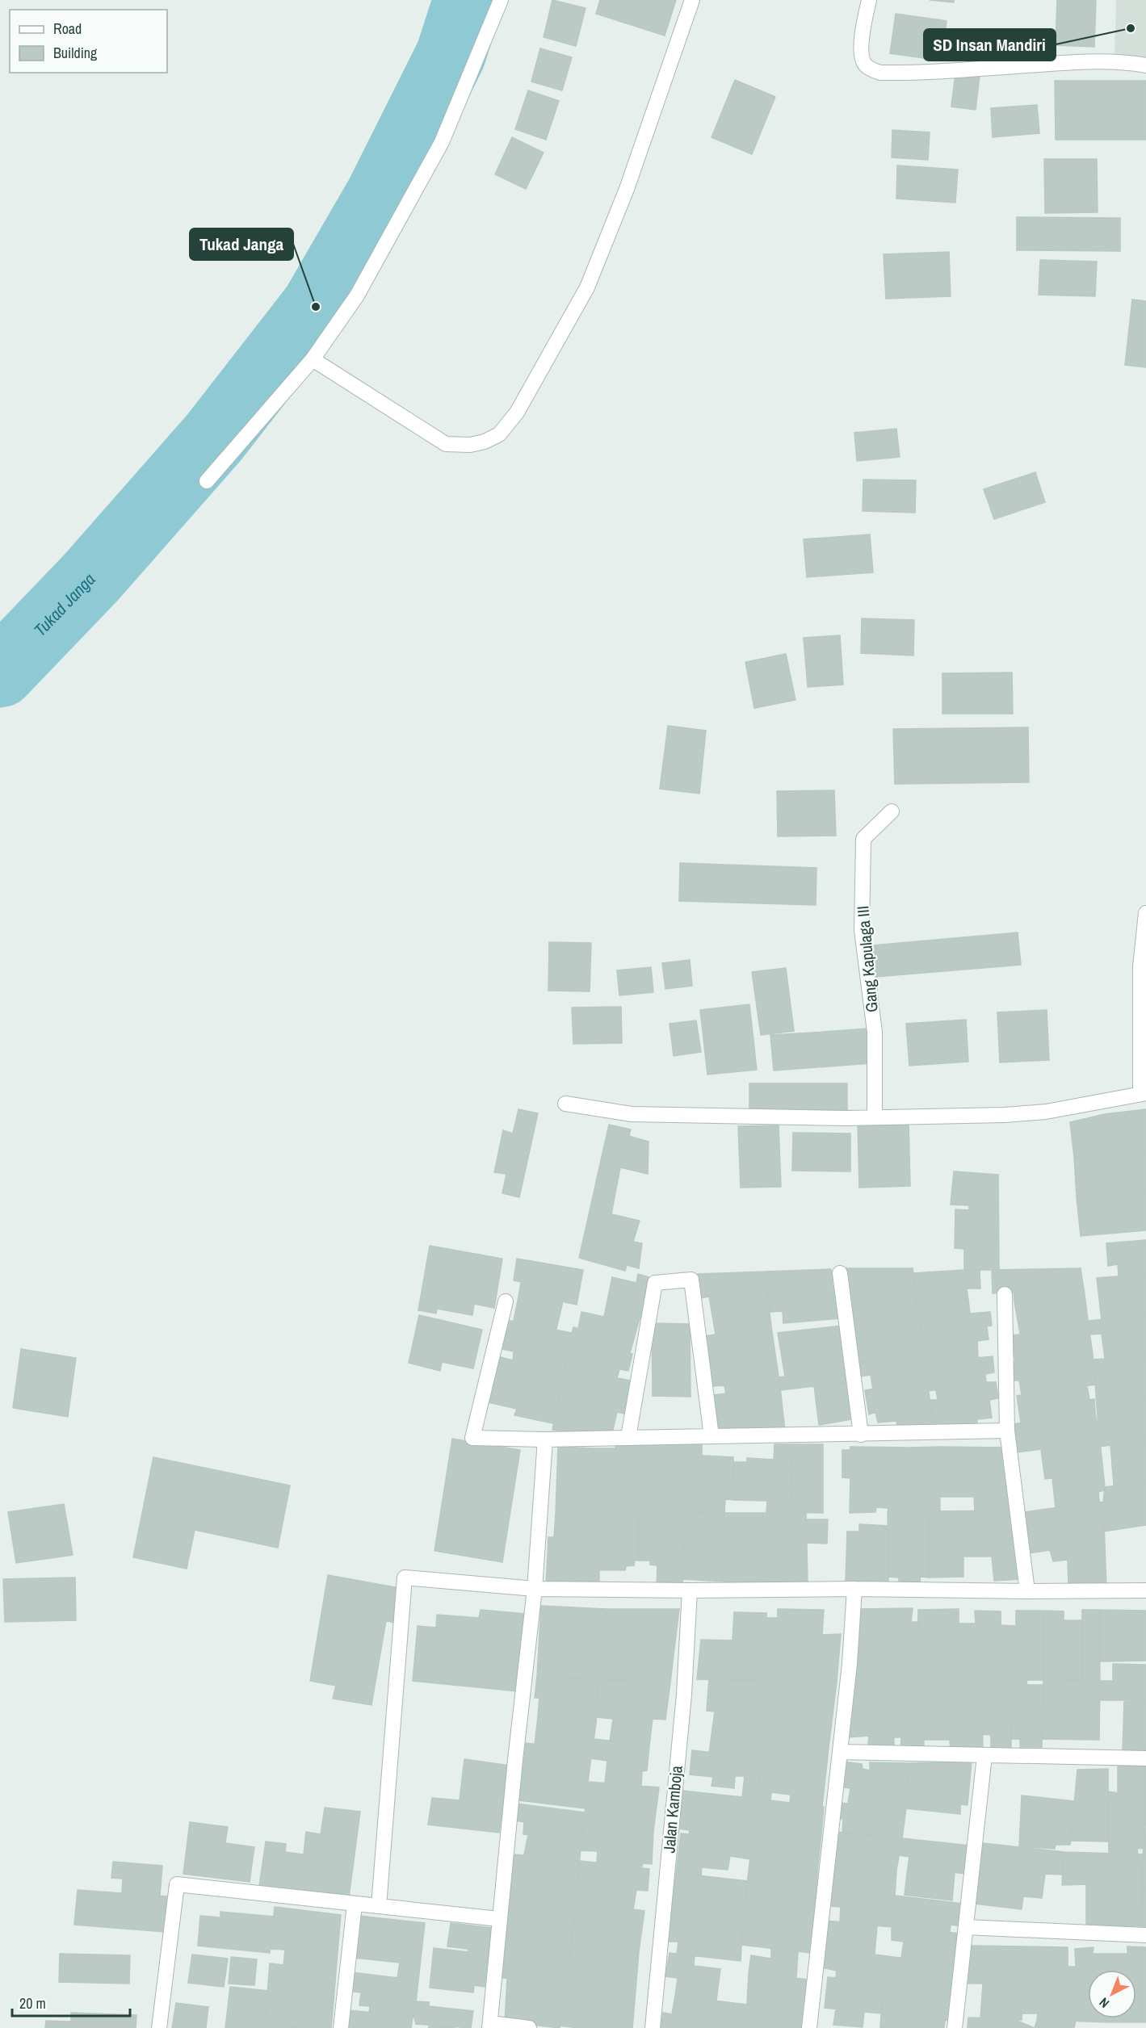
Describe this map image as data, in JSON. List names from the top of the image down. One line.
{"streets":{"street":["Gang Kapulaga III","Jalan Kamboja"]},"water":["Tukad Janga"],"places":["SD Insan Mandiri","Tukad Janga"],"legend":["Road","Building"],"scale_bar":"20 m","north":"bottom left"}
